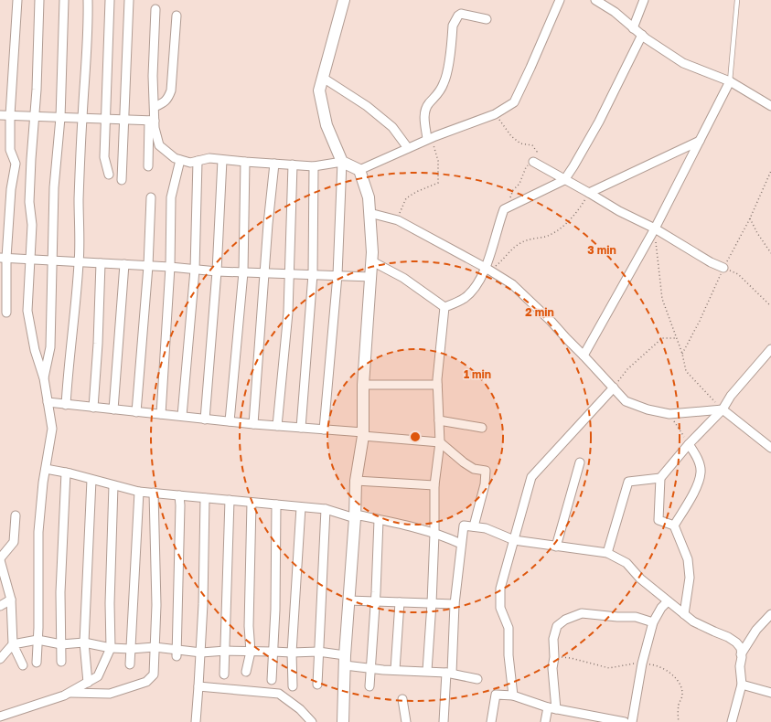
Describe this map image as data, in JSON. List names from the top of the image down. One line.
{"rings":["3 min","2 min","1 min"]}
